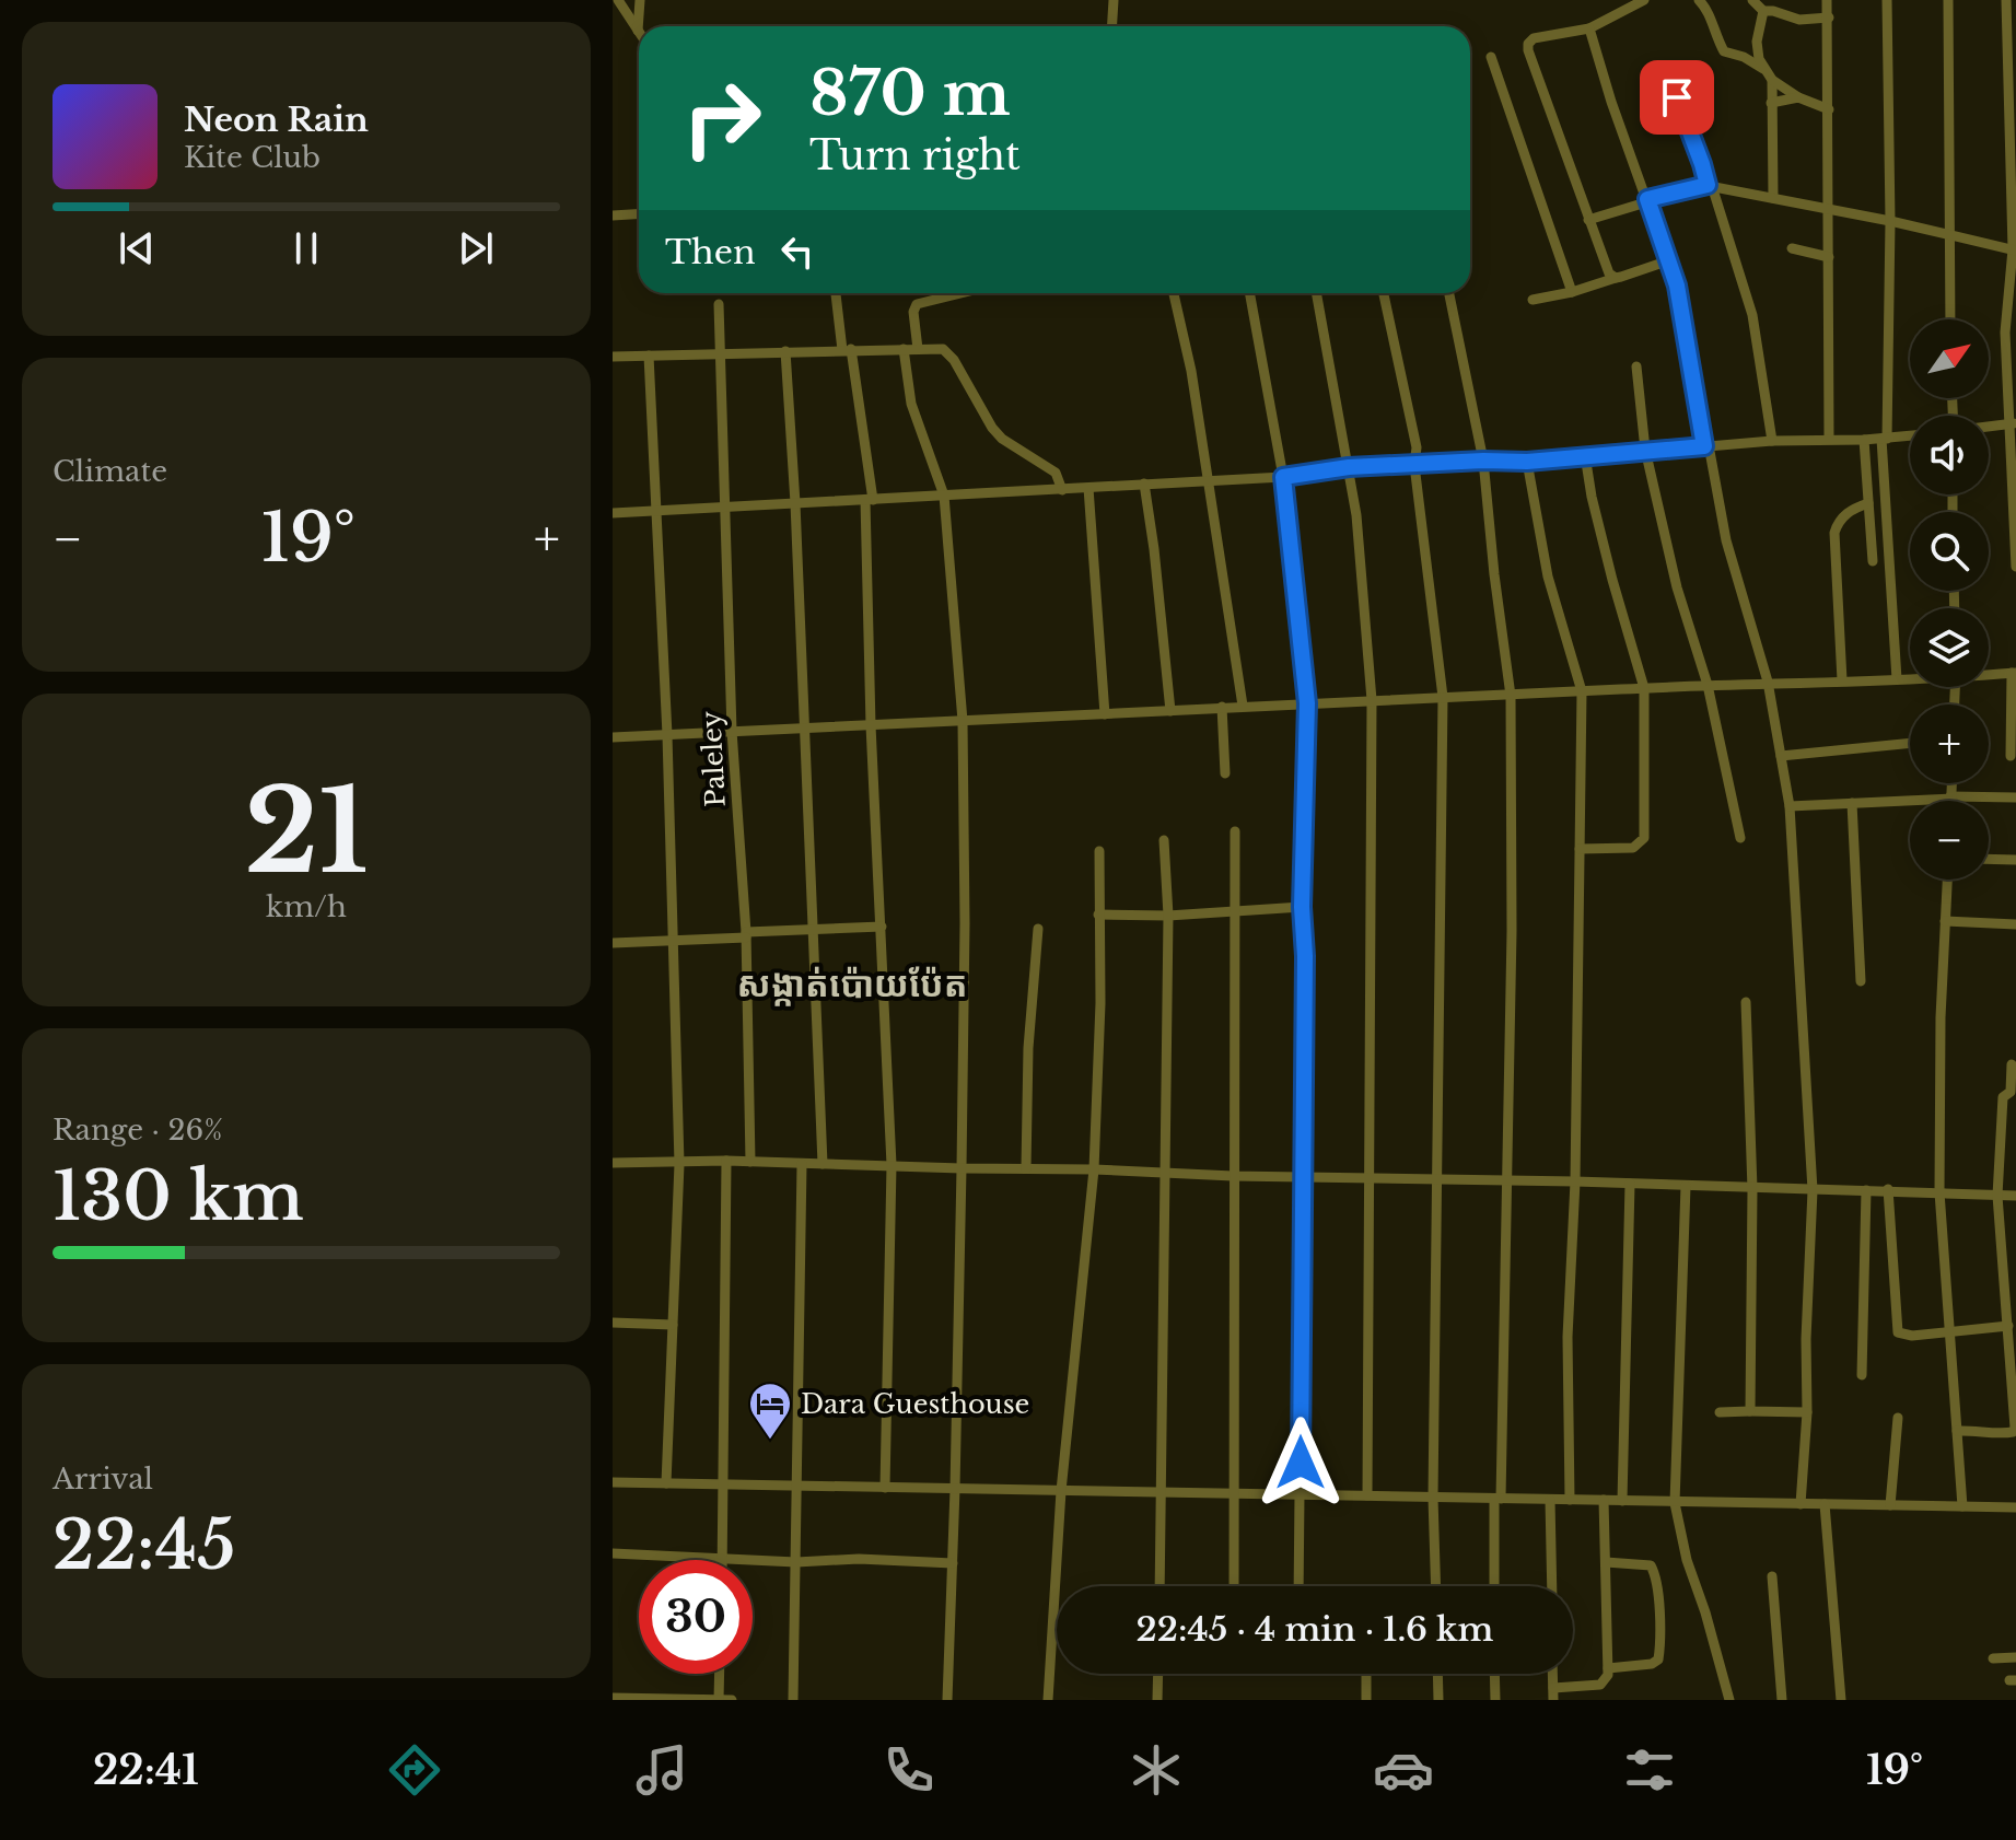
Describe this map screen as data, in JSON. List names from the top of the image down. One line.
{"streets":{"street":["Paleley"]},"districts":["សង្កាត់ប៉ោយប៉ែត"],"places":{"hotel":["Dara Guesthouse"]},"north":"top right","page":{"turn":["870 m","Turn right"],"song":["Neon Rain","Kite Club"],"then":"Then","map_buttons":["+","−"],"tile":["Climate",["21","km/h"],["Range · 26%","130 km"],["Arrival","22:45"]],"heat":["−","19°","+"],"limit":"30","trip":"22:45 · 4 min · 1.6 km","tabs":["22:41","19°"]}}
